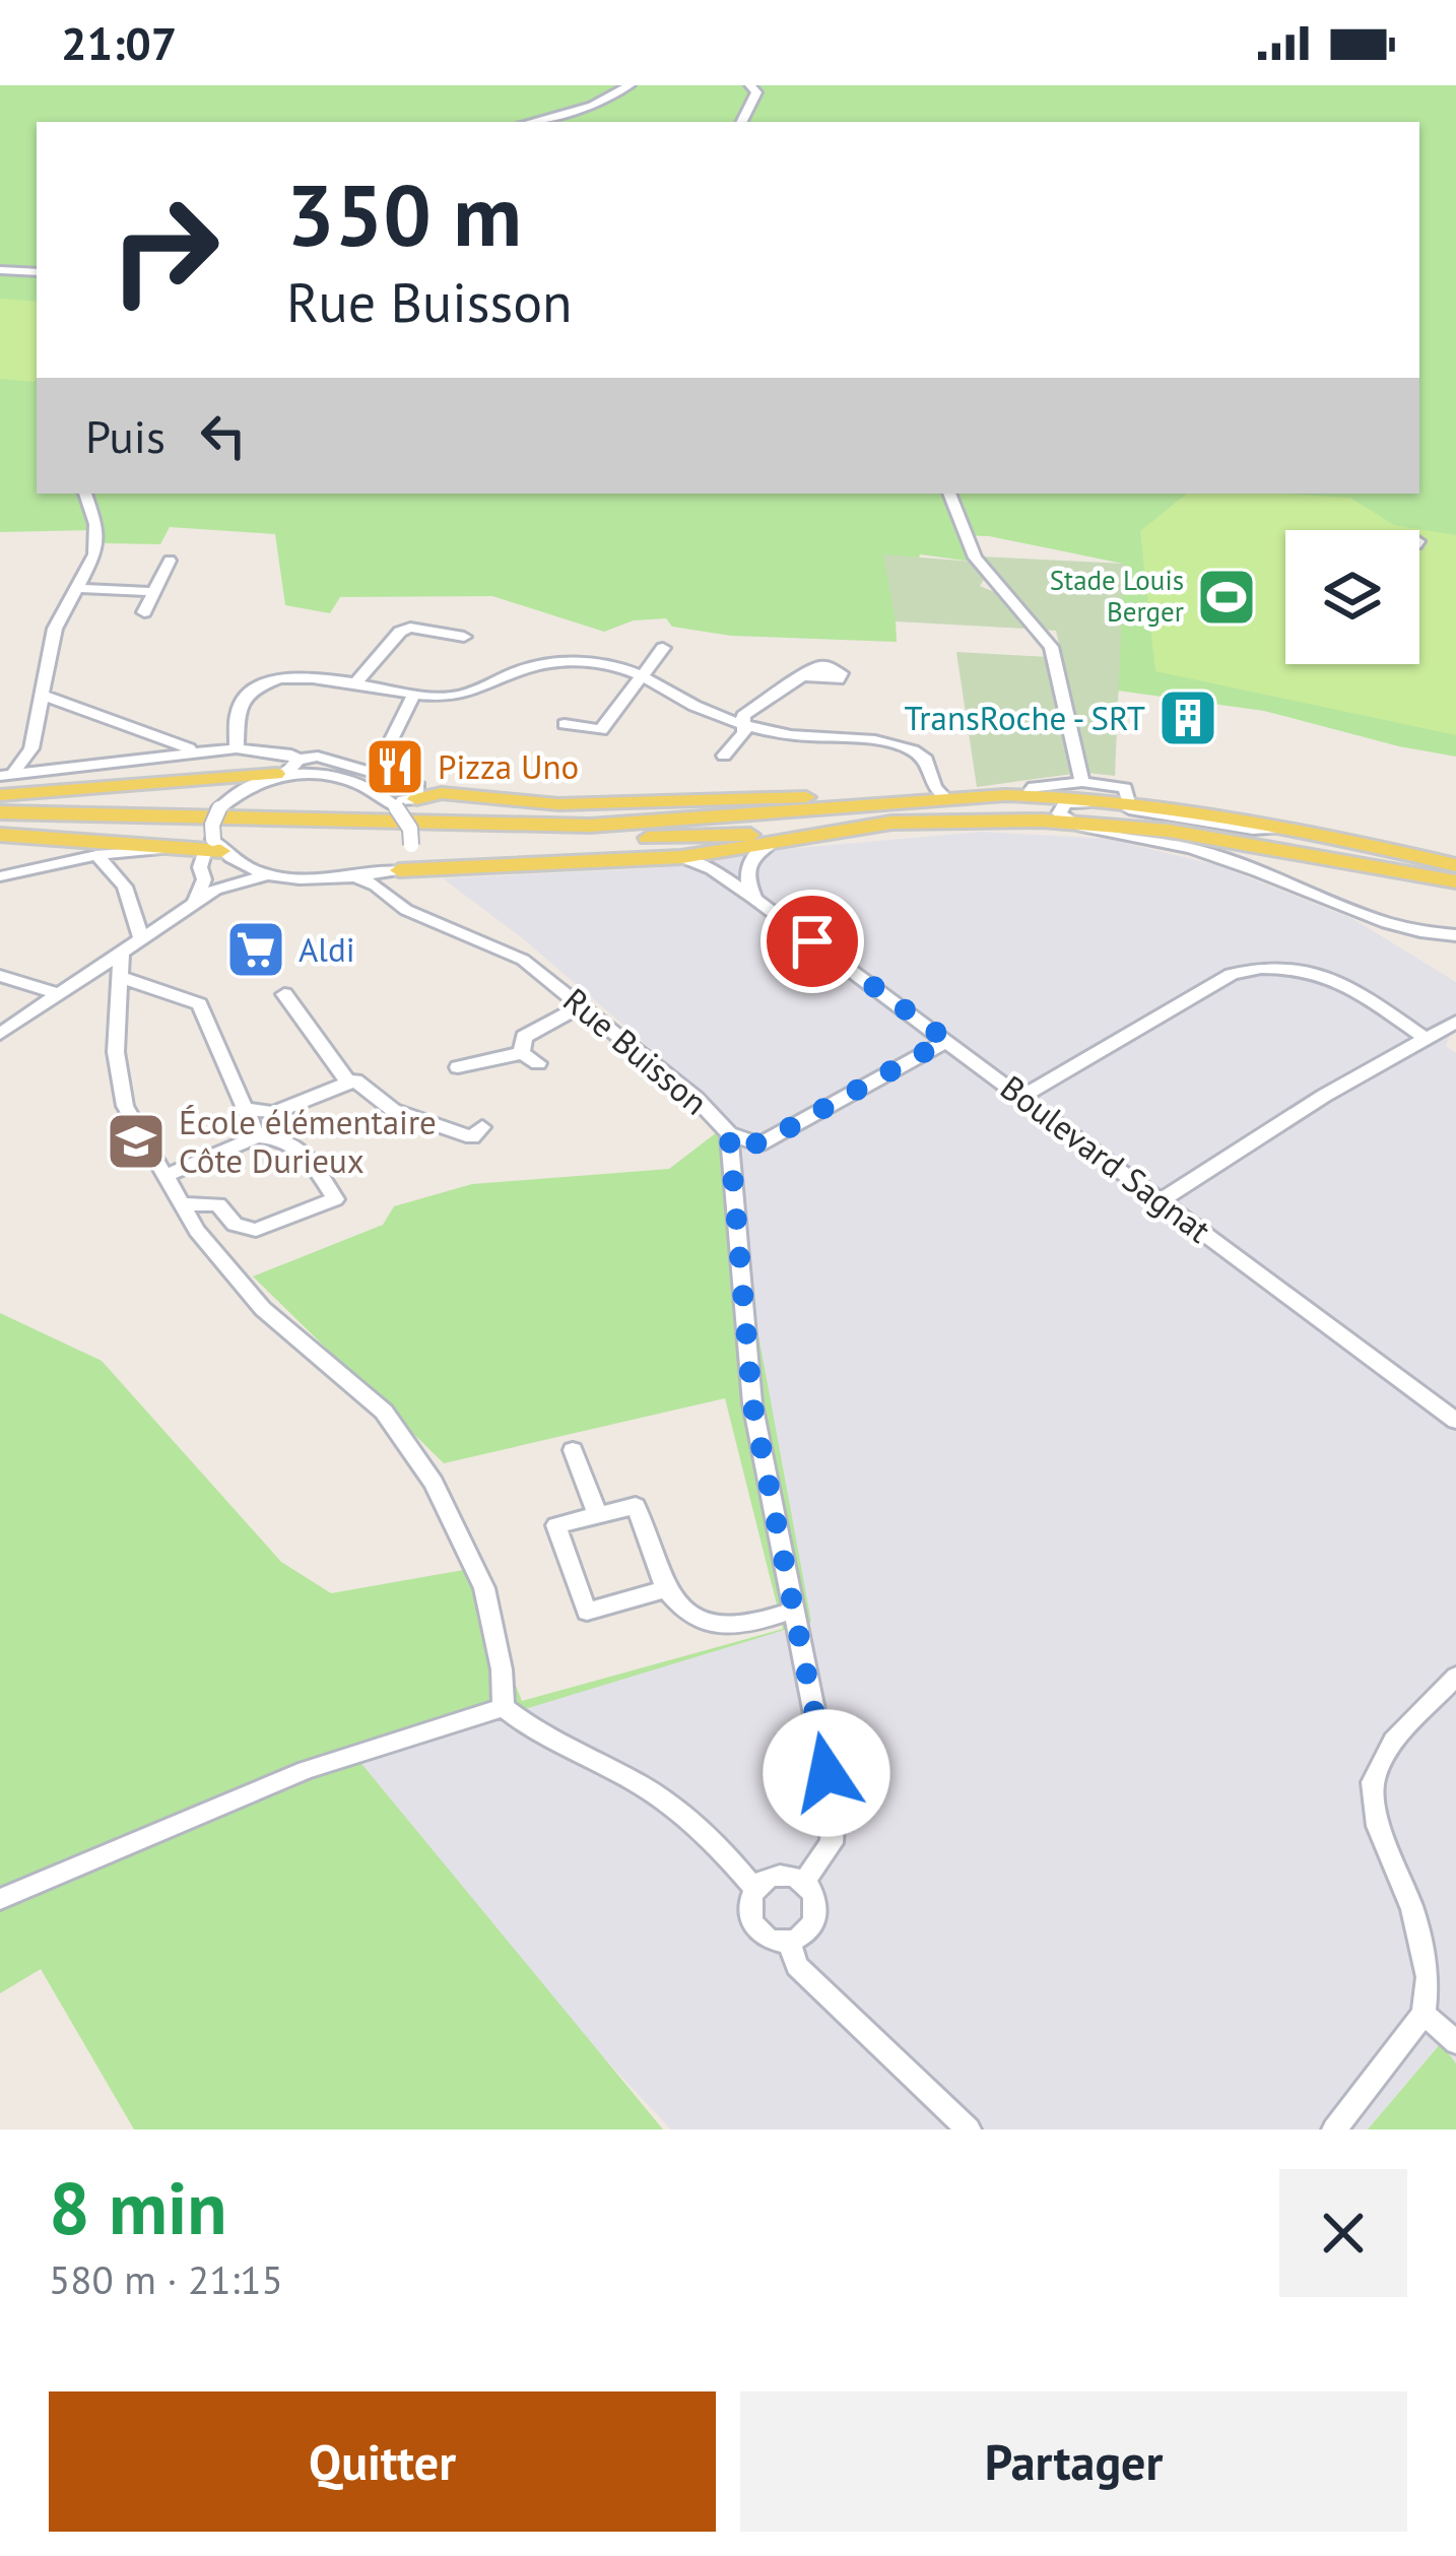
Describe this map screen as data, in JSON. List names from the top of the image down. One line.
{"streets":{"street":["Rue Buisson","Boulevard Sagnat"]},"crossings":[["Rue Buisson","Boulevard Sagnat"]],"places":{"sports":["Stade Louis Berger"],"building":["TransRoche - SRT"],"restaurant":["Pizza Uno"],"supermarket":["Aldi"],"school or university":["École élémentaire Côte Durieux"]},"page":{"status":"21:07","turn":["350 m","Rue Buisson"],"then":"Puis","heading":["8 min","580 m · 21:15"],"buttons":["Quitter","Partager"]}}
